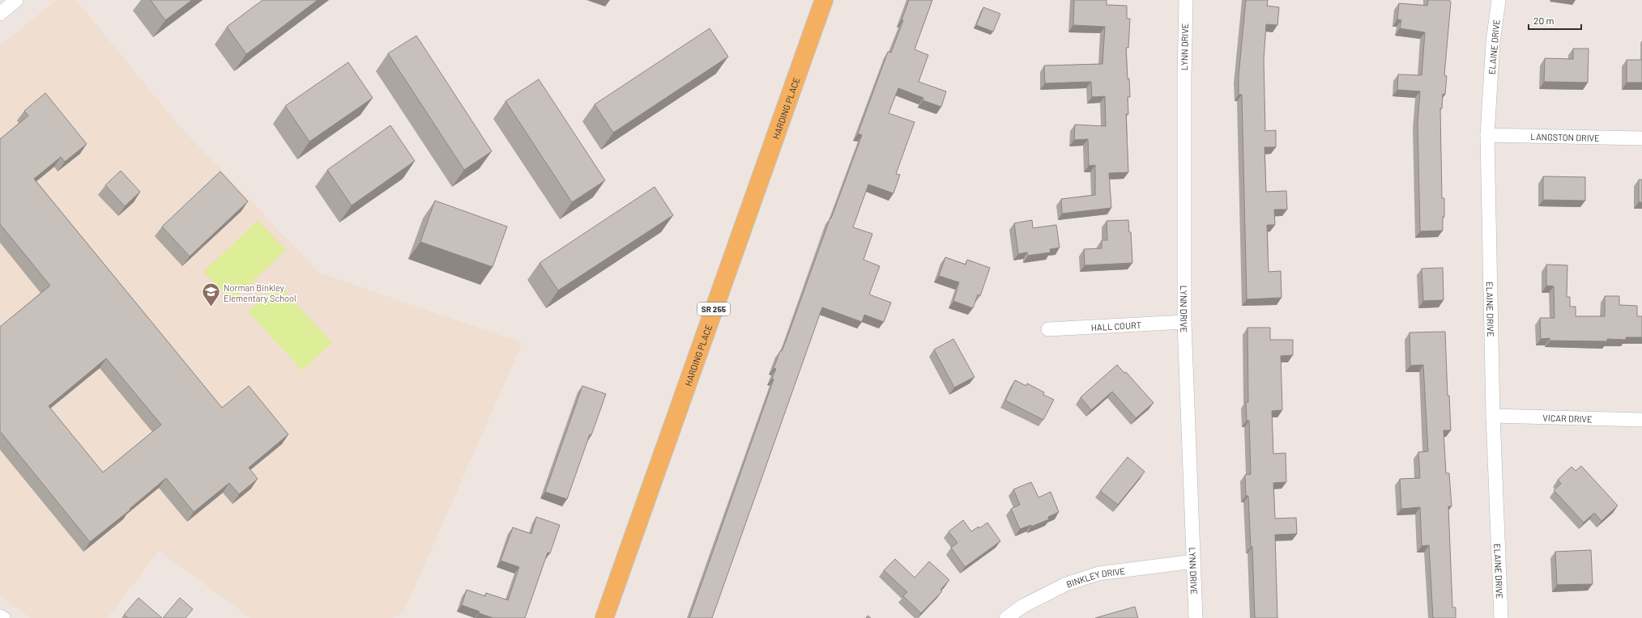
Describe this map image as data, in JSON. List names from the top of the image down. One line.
{"streets":{"main road":["HARDING PLACE","SR 255"],"street":["LYNN DRIVE","ELAINE DRIVE","LANGSTON DRIVE","HALL COURT","VICAR DRIVE","BINKLEY DRIVE"]},"crossings":[["LYNN DRIVE","HALL COURT"],["LYNN DRIVE","BINKLEY DRIVE"],["ELAINE DRIVE","LANGSTON DRIVE"],["ELAINE DRIVE","VICAR DRIVE"]],"places":{"school or university":["Norman Binkley Elementary School"]},"scale_bar":"20 m"}
